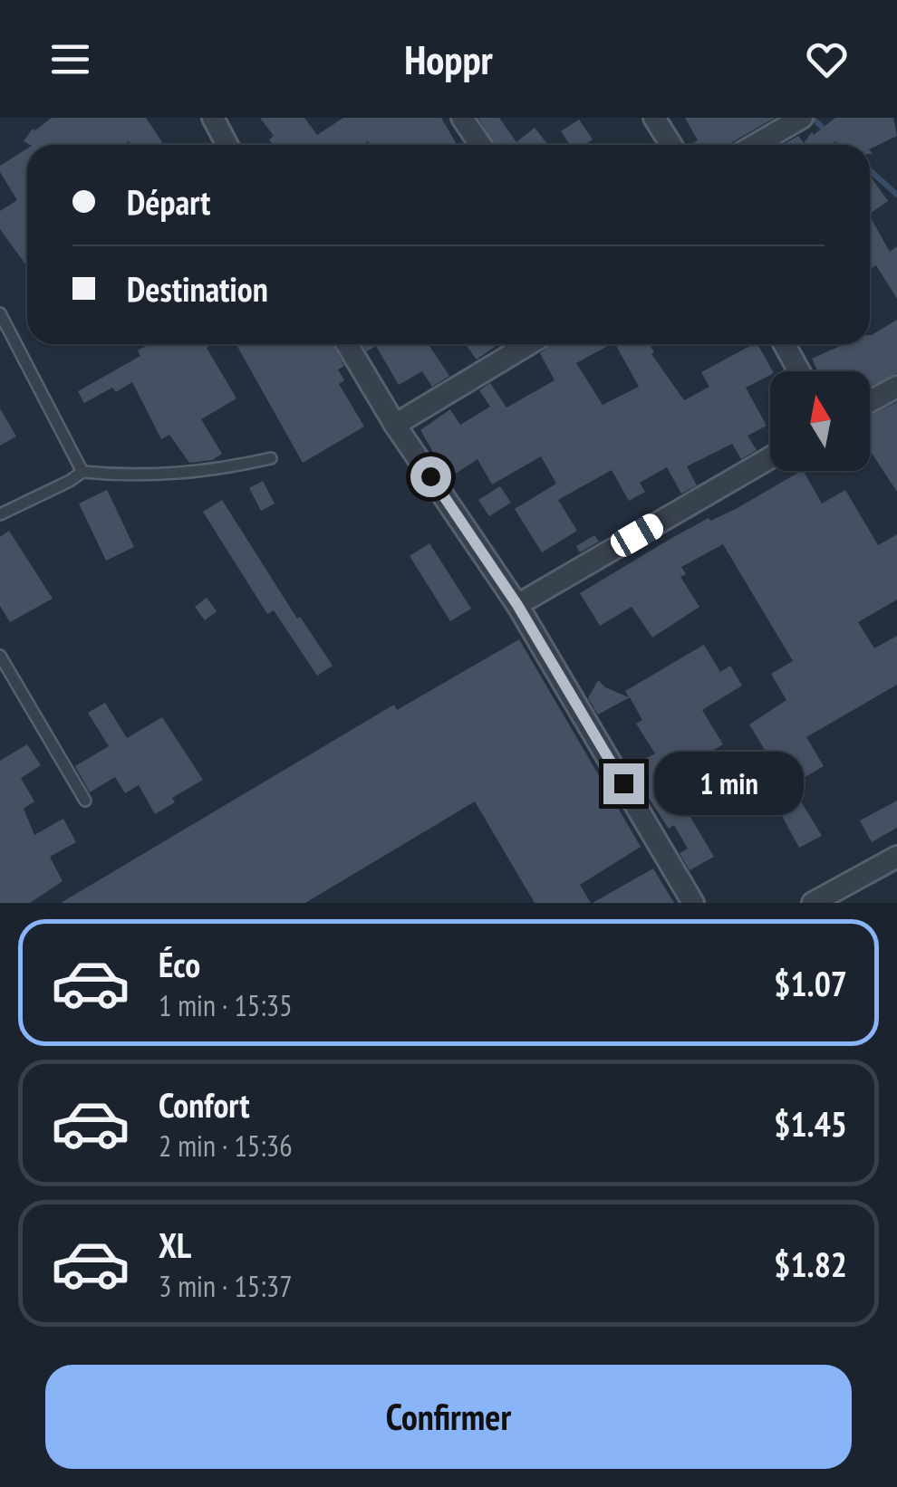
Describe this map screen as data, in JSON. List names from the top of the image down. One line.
{"north":"top","page":{"header":"Hoppr","banner":["Départ","Destination"],"bubble":"1 min","list":[{"name":"Éco","note":"1 min · 15:35","value":"$1.07"},{"name":"Confort","note":"2 min · 15:36","value":"$1.45"},{"name":"XL","note":"3 min · 15:37","value":"$1.82"}],"buttons":"Confirmer"}}
